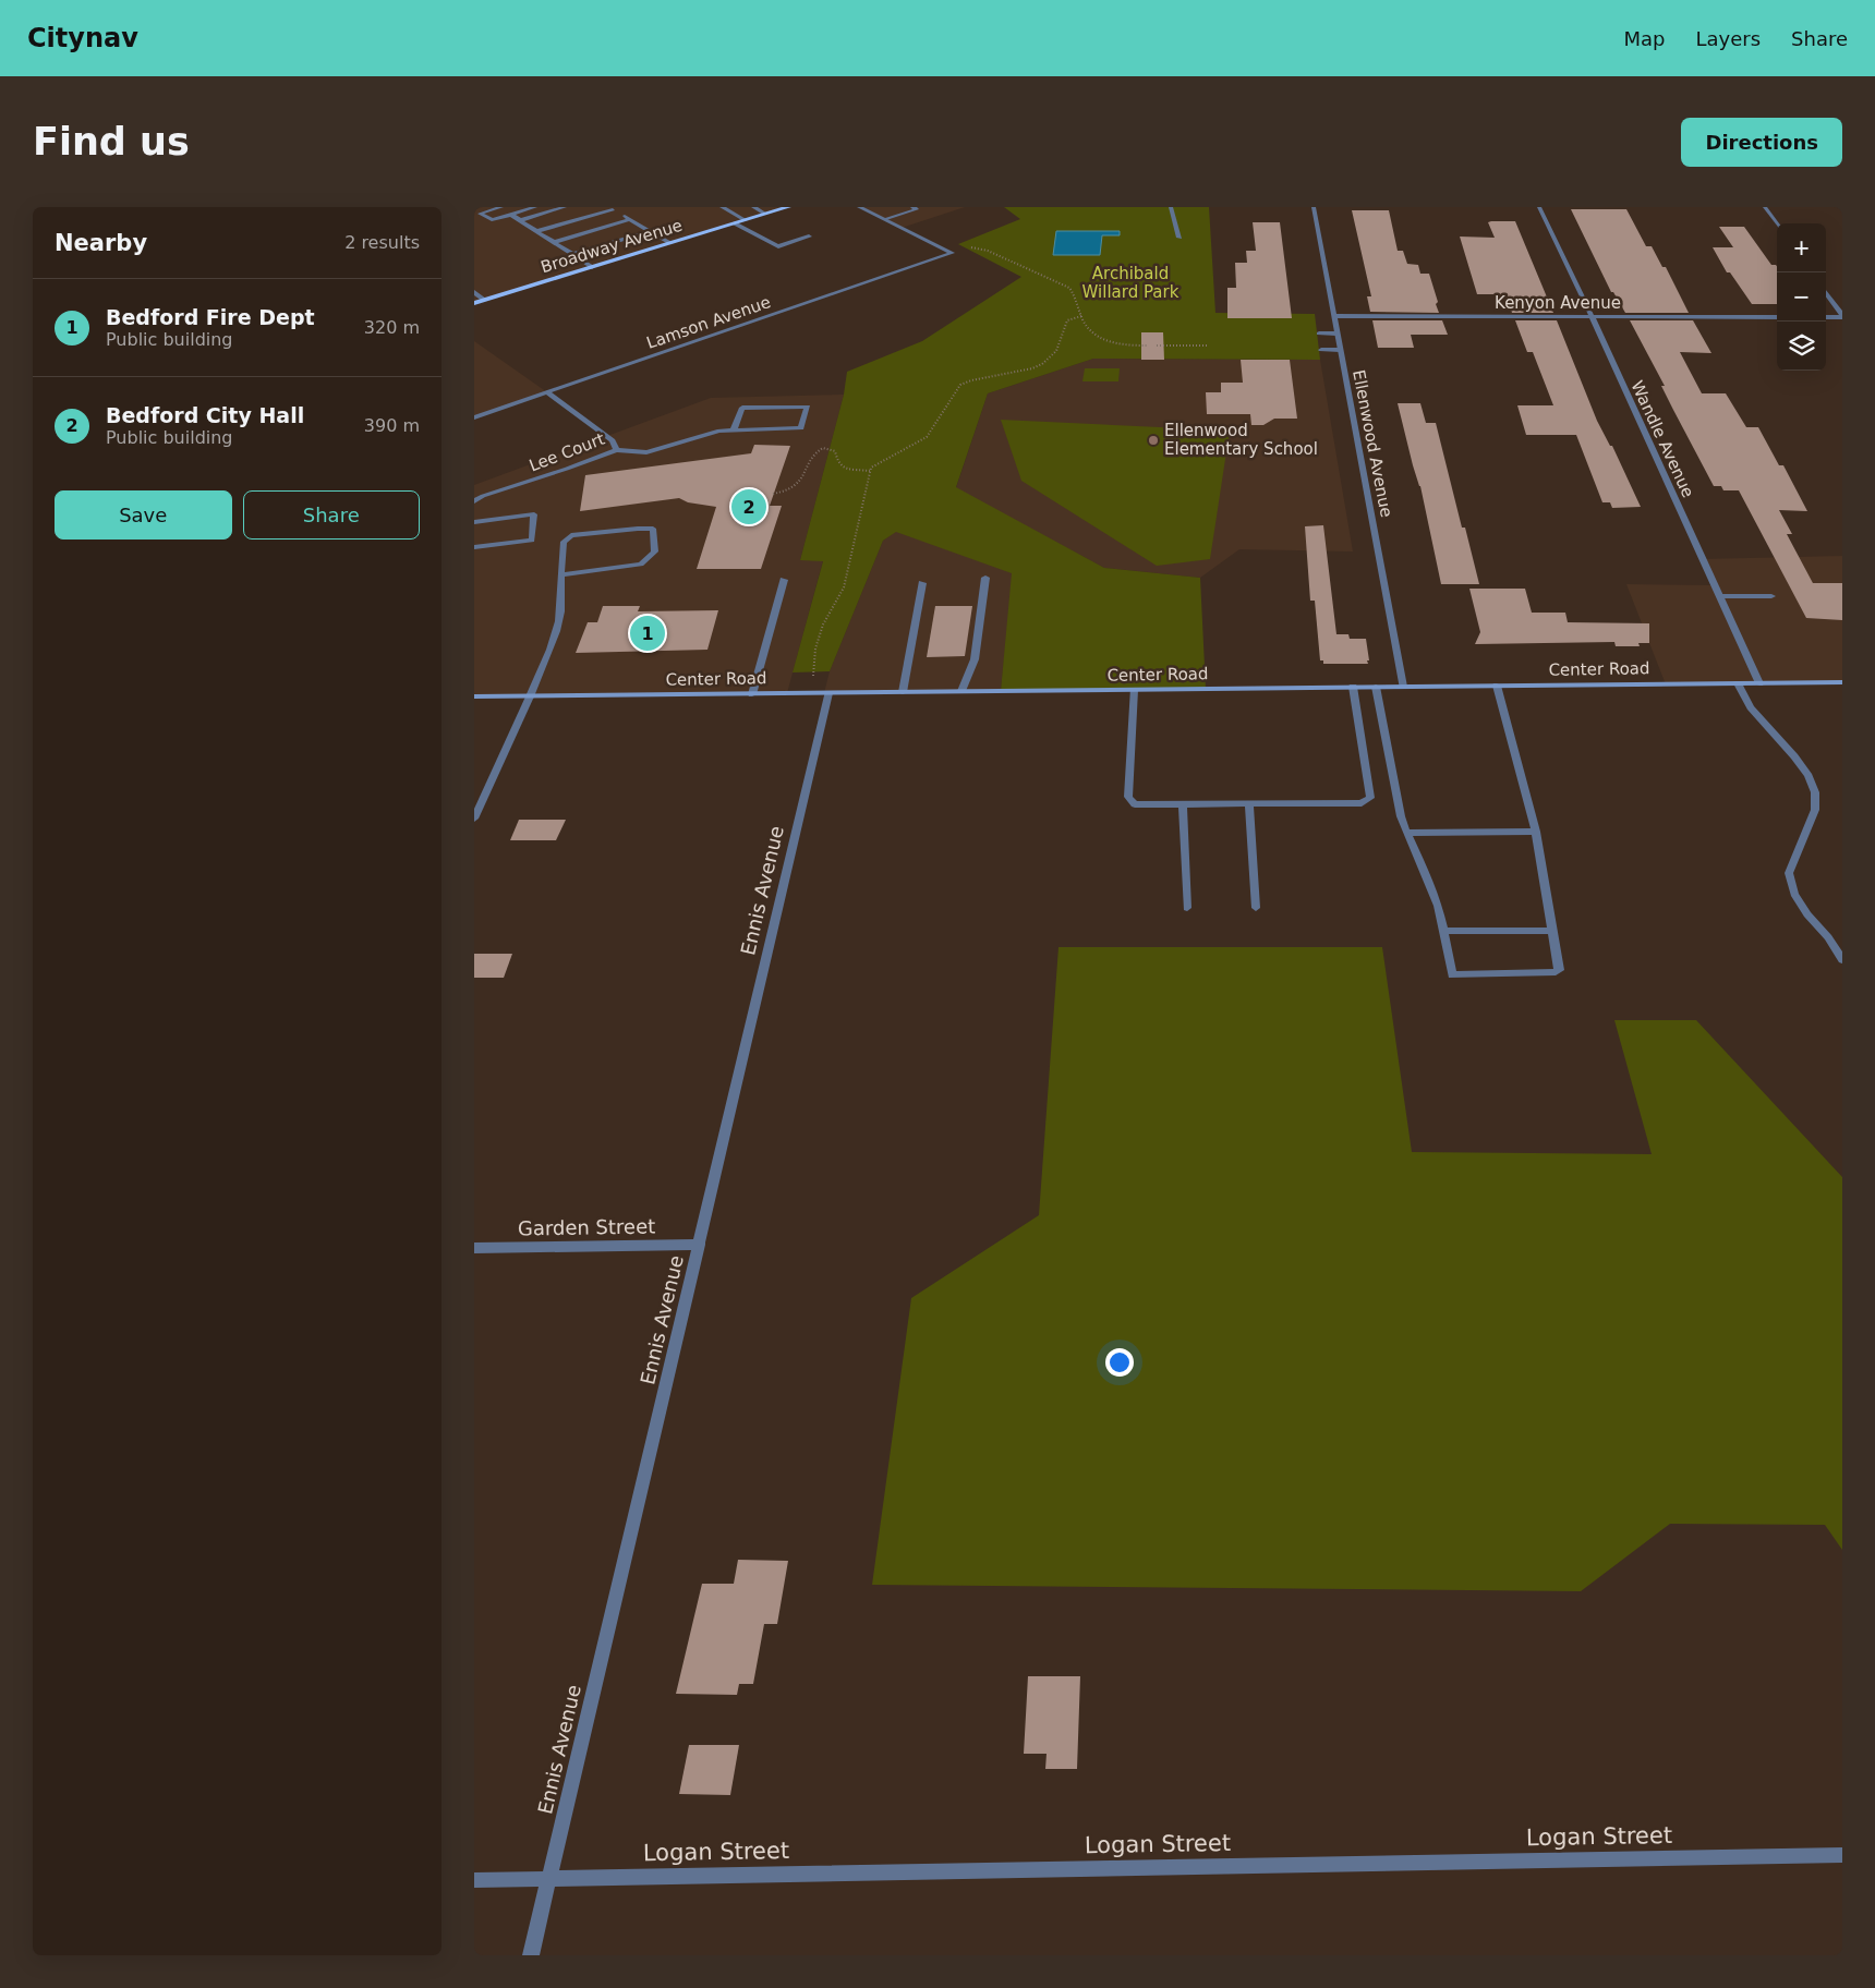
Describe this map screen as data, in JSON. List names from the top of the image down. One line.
{"streets":{"main road":["Broadway Avenue","Center Road"],"street":["Kenyon Avenue","Lamson Avenue","Wandle Avenue","Ellenwood Avenue","Lee Court","Ennis Avenue","Garden Street","Logan Street"]},"crossings":[["Kenyon Avenue","Wandle Avenue"],["Kenyon Avenue","Ellenwood Avenue"],["Lamson Avenue","Lee Court"],["Wandle Avenue","Center Road"],["Ellenwood Avenue","Center Road"],["Center Road","Ennis Avenue"],["Ennis Avenue","Garden Street"],["Ennis Avenue","Logan Street"]],"parks":["Archibald Willard Park"],"places":["Ellenwood Elementary School"],"page":{"header":"Citynav","nav":["Map","Layers","Share"],"buttons":["Directions",["Save","Share"]],"title":"Find us","heading":["Nearby","2 results"],"map_buttons":["+","−"],"list":[{"mark":"1","name":"Bedford Fire Dept","note":"Public building","value":"320 m"},{"mark":"2","name":"Bedford City Hall","note":"Public building","value":"390 m"}],"pins":["2","1"]}}
